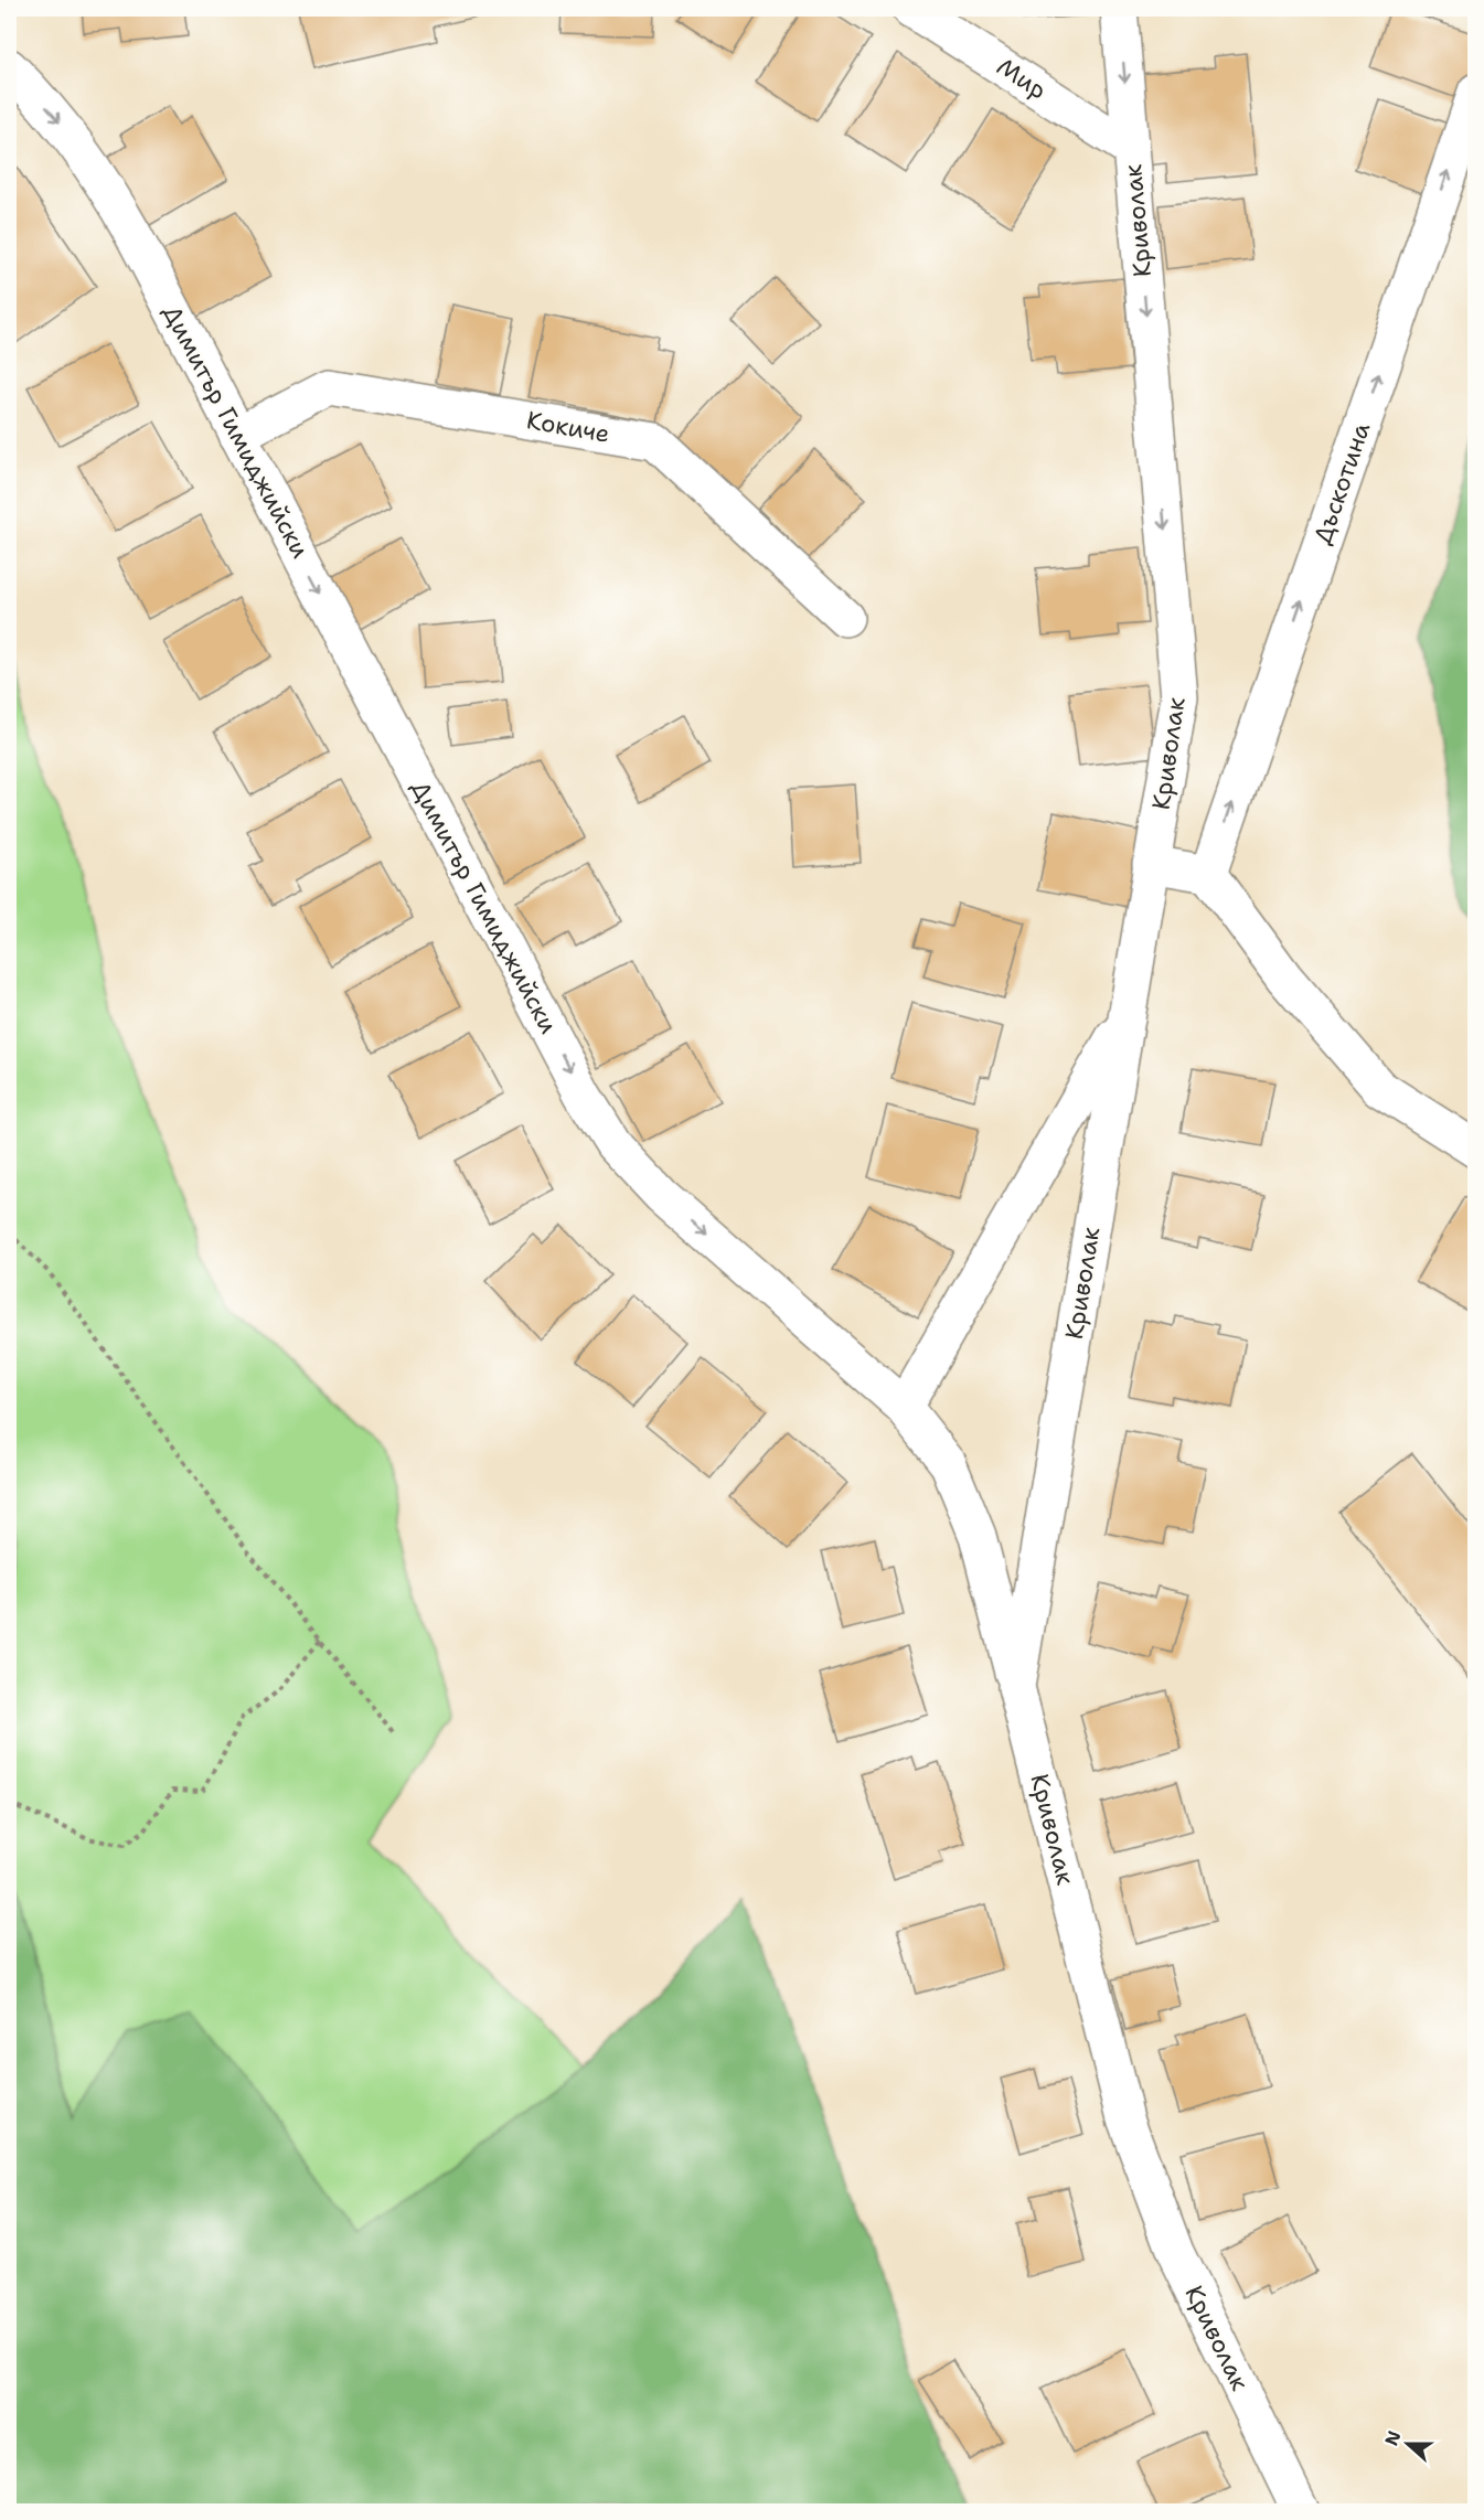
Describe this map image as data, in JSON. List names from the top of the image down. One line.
{"streets":{"street":["Мир","Криволак","Кокиче","Димитър Гимиджийски","Дъскотина"]},"crossings":[["Мир","Криволак"],["Криволак","Димитър Гимиджийски"],["Кокиче","Димитър Гимиджийски"]],"one_way":["Димитър Гимиджийски","Дъскотина"],"north":"left"}
